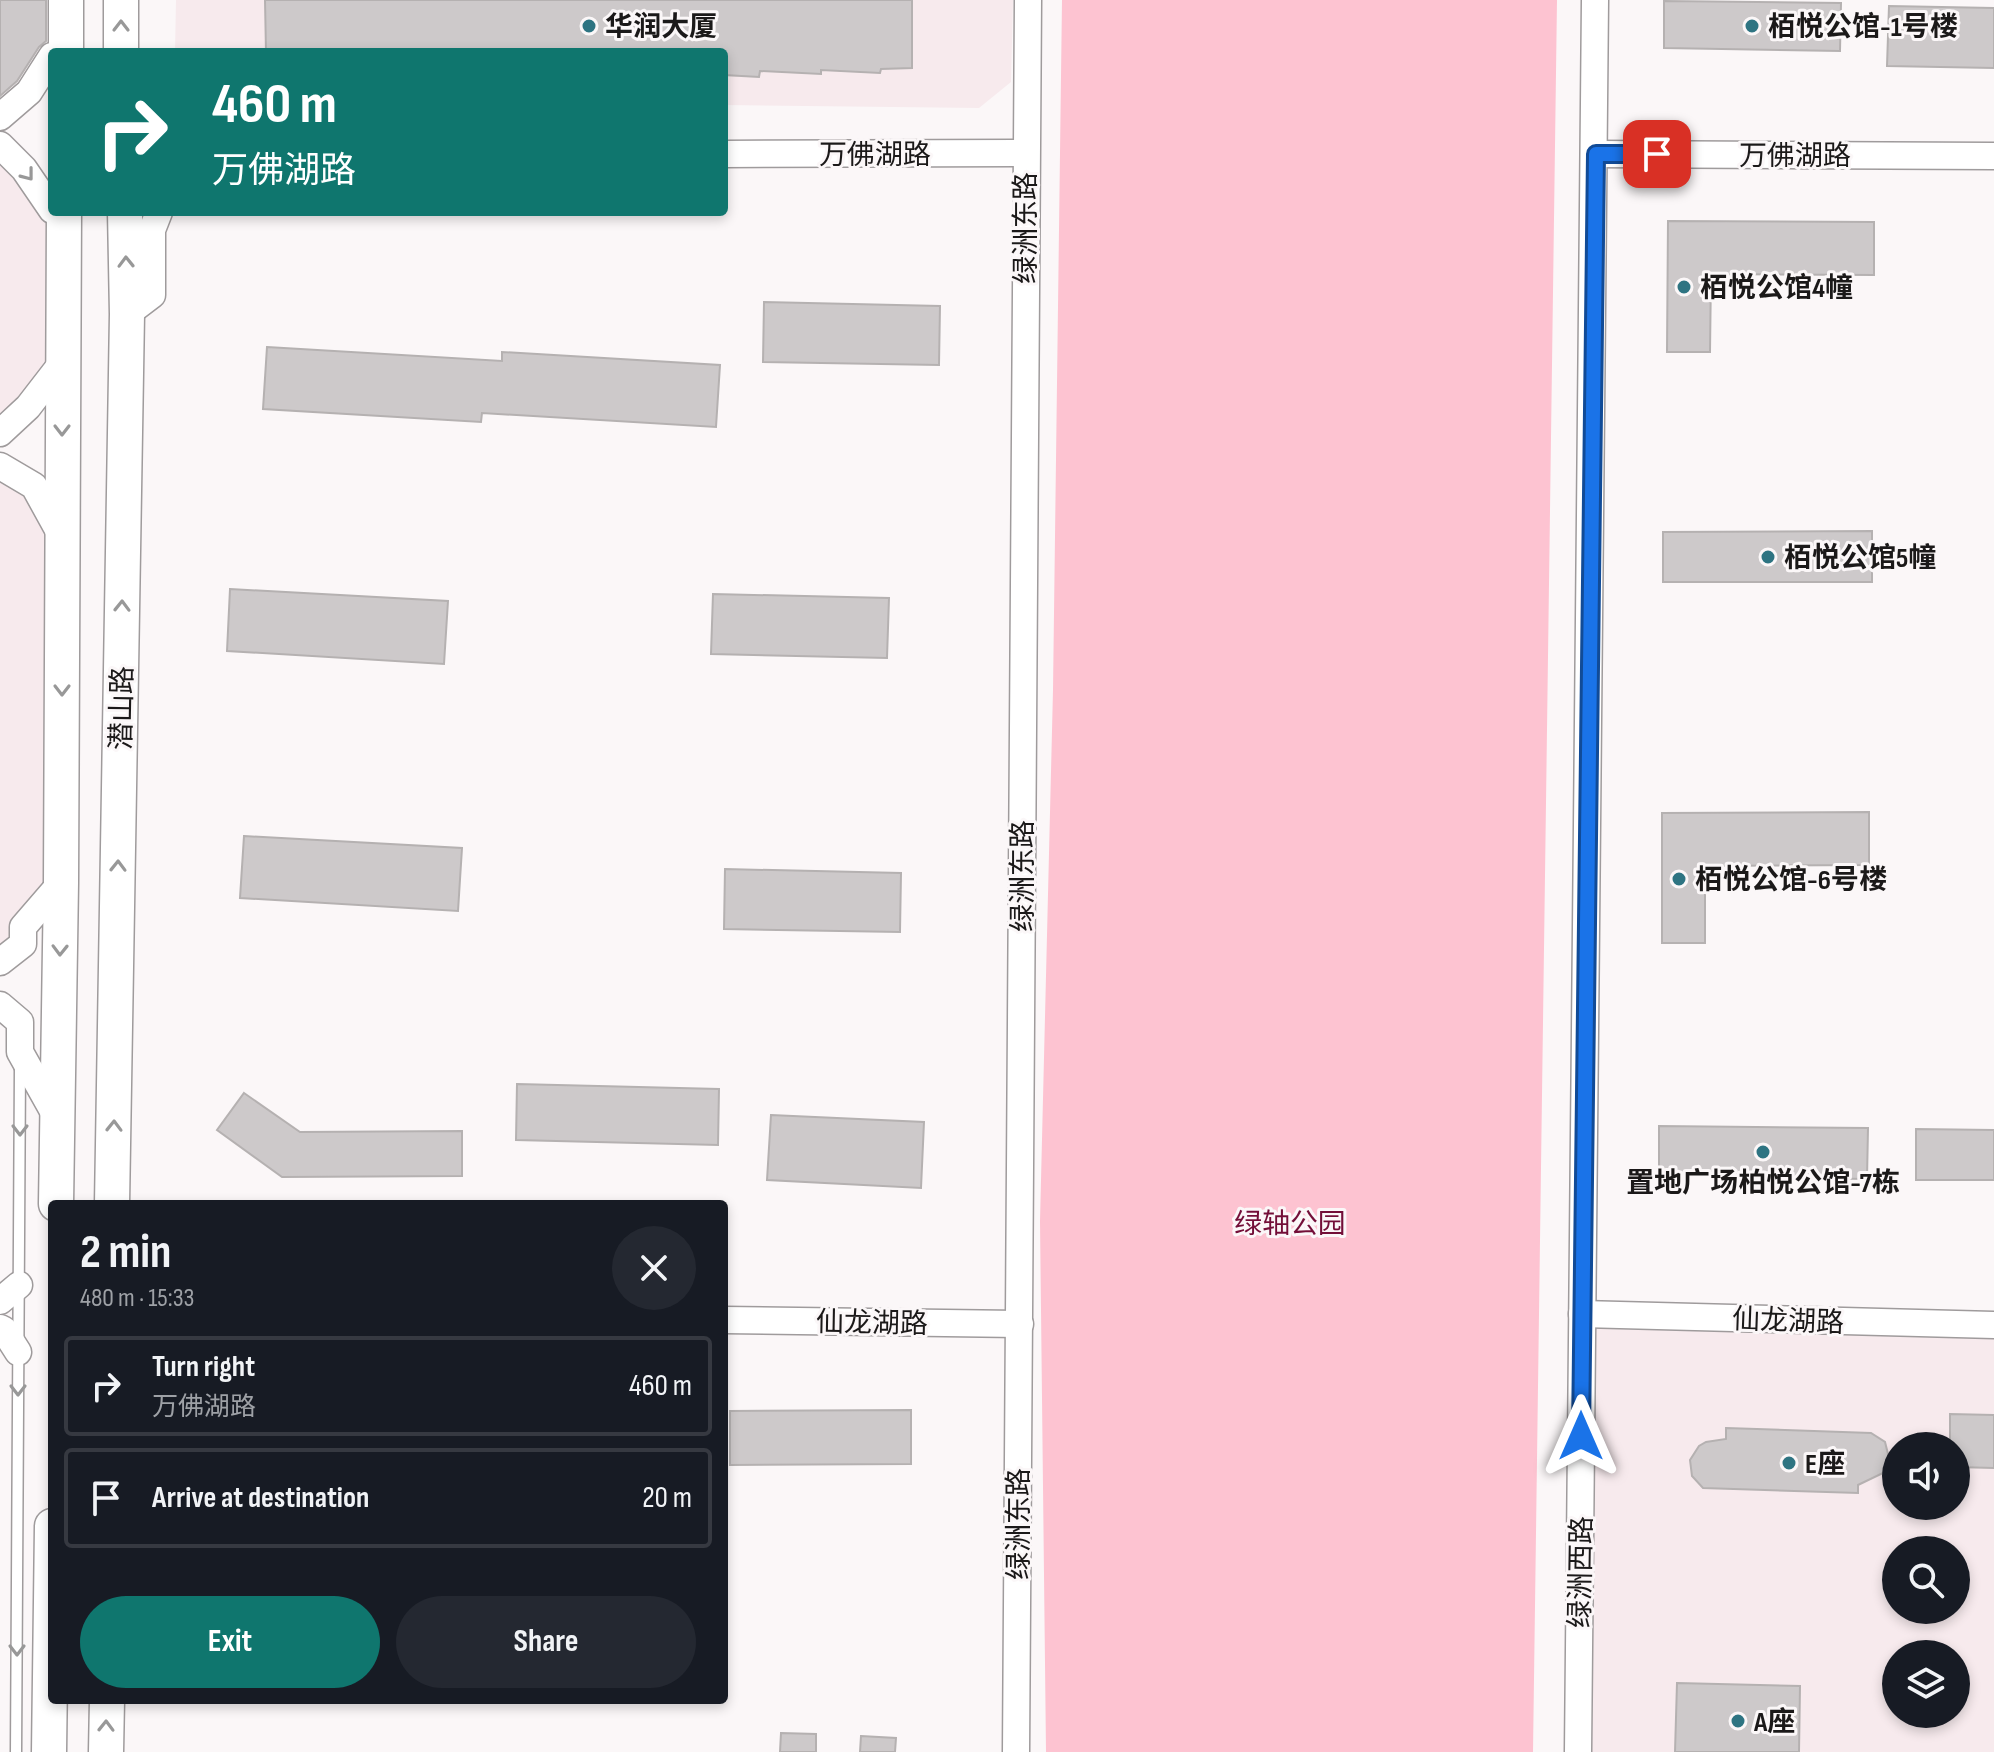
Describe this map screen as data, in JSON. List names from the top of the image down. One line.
{"streets":{"main road":["潜山路"],"street":["万佛湖路","绿洲东路","仙龙湖路","绿洲西路"]},"crossings":[["万佛湖路","绿洲东路"],["万佛湖路","绿洲西路"],["绿洲东路","仙龙湖路"],["仙龙湖路","绿洲西路"]],"parks":["绿轴公园"],"places":["华润大厦","栢悦公馆-1号楼","栢悦公馆4幢","栢悦公馆5幢","栢悦公馆-6号楼","置地广场柏悦公馆-7栋","E座","A座"],"page":{"turn":["460 m","万佛湖路"],"heading":["2 min","480 m · 15:33"],"list":[{"name":"Turn right","note":"万佛湖路","value":"460 m"},{"name":"Arrive at destination","value":"20 m"}],"buttons":["Exit","Share"]}}
